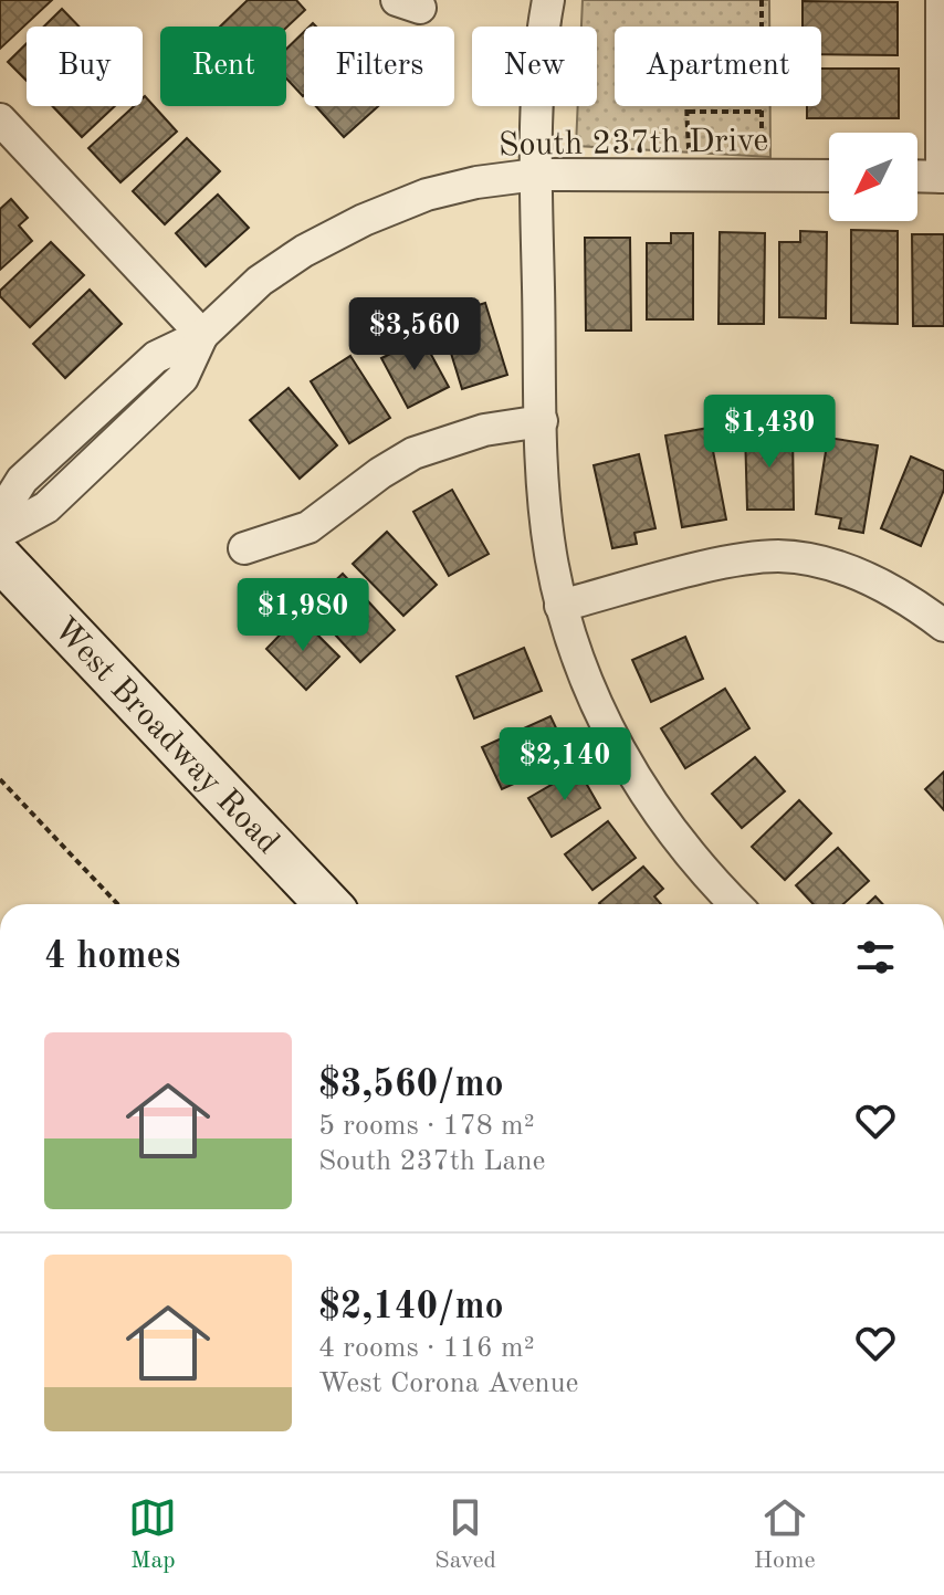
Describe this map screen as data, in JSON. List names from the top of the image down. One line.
{"streets":{"main road":["West Broadway Road"],"street":["South 237th Drive"]},"north":"bottom left","page":{"chip":["Buy","Rent","Filters","New","Apartment"],"price":["$3,560","$1,430","$1,980","$2,140"],"heading":"4 homes","list":[{"name":"$3,560/mo","note":"5 rooms · 178 m² · South 237th Lane"},{"name":"$2,140/mo","note":"4 rooms · 116 m² · West Corona Avenue"}],"tabs":["Map","Saved","Home"]}}
